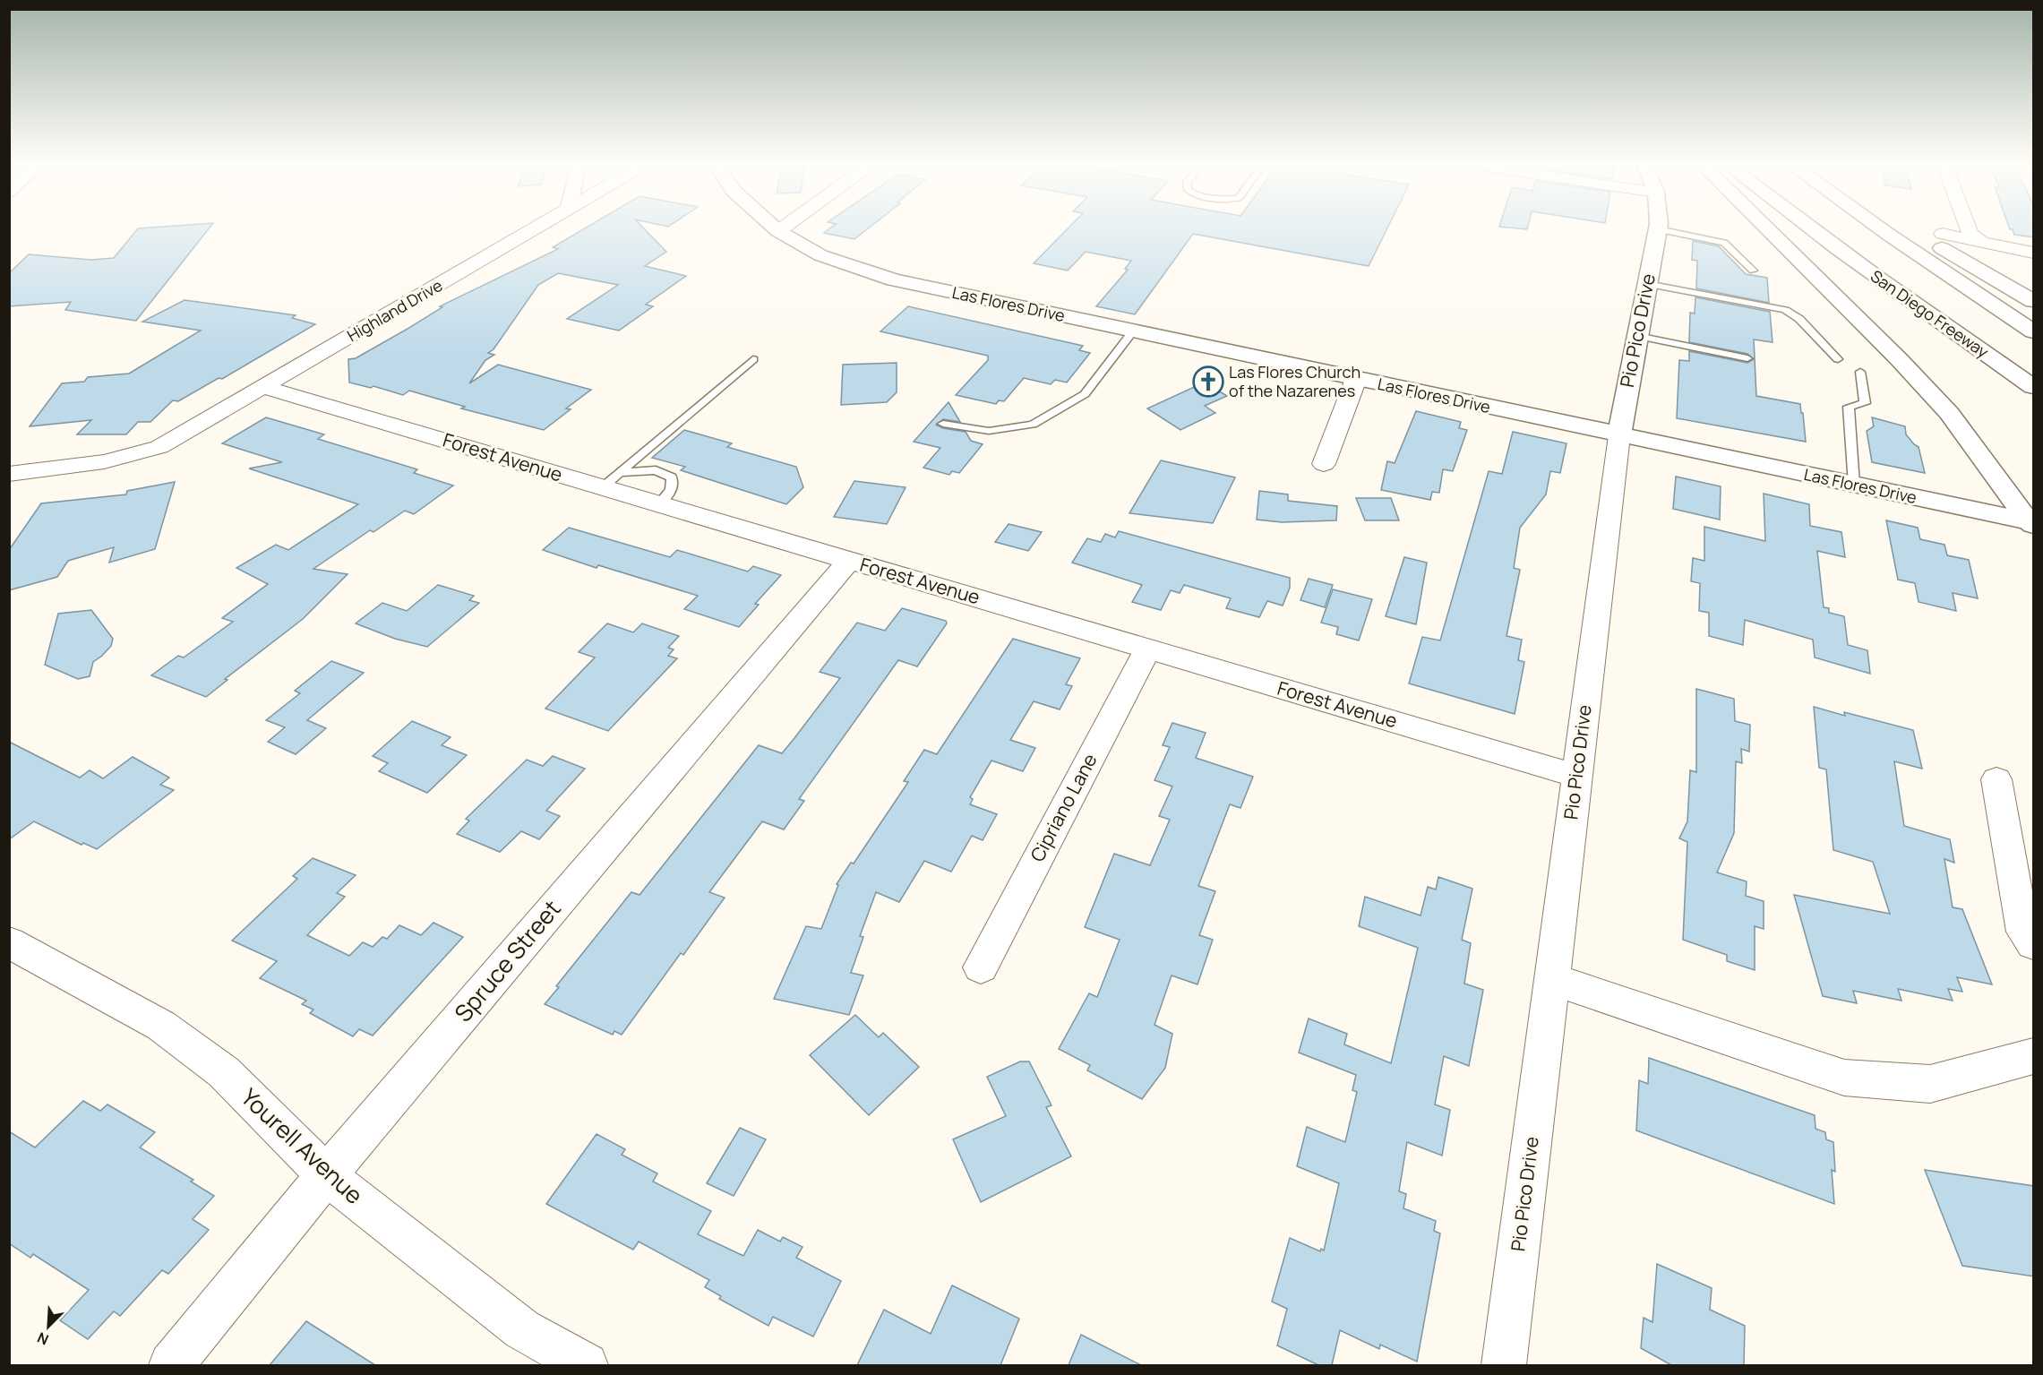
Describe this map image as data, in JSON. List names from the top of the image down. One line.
{"streets":{"main road":["Las Flores Drive","San Diego Freeway","Pio Pico Drive"],"street":["Highland Drive","Forest Avenue","Cipriano Lane","Spruce Street","Yourell Avenue"]},"crossings":[["Las Flores Drive","Pio Pico Drive"],["Highland Drive","Forest Avenue"],["Pio Pico Drive","Forest Avenue"],["Forest Avenue","Cipriano Lane"],["Forest Avenue","Spruce Street"],["Spruce Street","Yourell Avenue"]],"places":{"church":["Las Flores Church of the Nazarenes"]},"north":"bottom left"}
